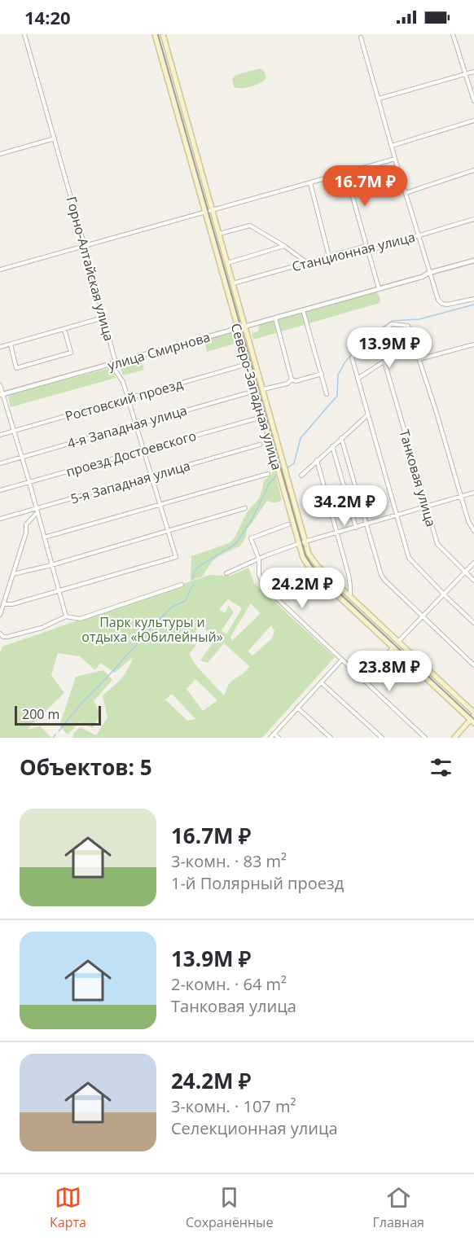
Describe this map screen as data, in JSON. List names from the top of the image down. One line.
{"streets":{"main road":["Северо-Западная улица"],"street":["Станционная улица","Горно-Алтайская улица","улица Смирнова","Ростовский проезд","4-я Западная улица","проезд Достоевского","Танковая улица","5-я Западная улица"]},"crossings":[["Станционная улица","Северо-Западная улица"],["Горно-Алтайская улица","улица Смирнова"],["Горно-Алтайская улица","Ростовский проезд"],["Горно-Алтайская улица","4-я Западная улица"],["Горно-Алтайская улица","проезд Достоевского"],["Горно-Алтайская улица","5-я Западная улица"],["улица Смирнова","Северо-Западная улица"],["Северо-Западная улица","Ростовский проезд"],["Северо-Западная улица","4-я Западная улица"],["Северо-Западная улица","проезд Достоевского"]],"parks":["Парк культуры и отдыха «Юбилейный»"],"scale_bar":"200 m","page":{"status":"14:20","price":["16.7M ₽","13.9M ₽","34.2M ₽","24.2M ₽","23.8M ₽"],"scale":"200 m","heading":"Объектов: 5","list":[{"name":"16.7M ₽","note":"3-комн. · 83 m² · 1-й Полярный проезд"},{"name":"13.9M ₽","note":"2-комн. · 64 m² · Танковая улица"},{"name":"24.2M ₽","note":"3-комн. · 107 m² · Селекционная улица"}],"tabs":["Карта","Сохранённые","Главная"]}}
